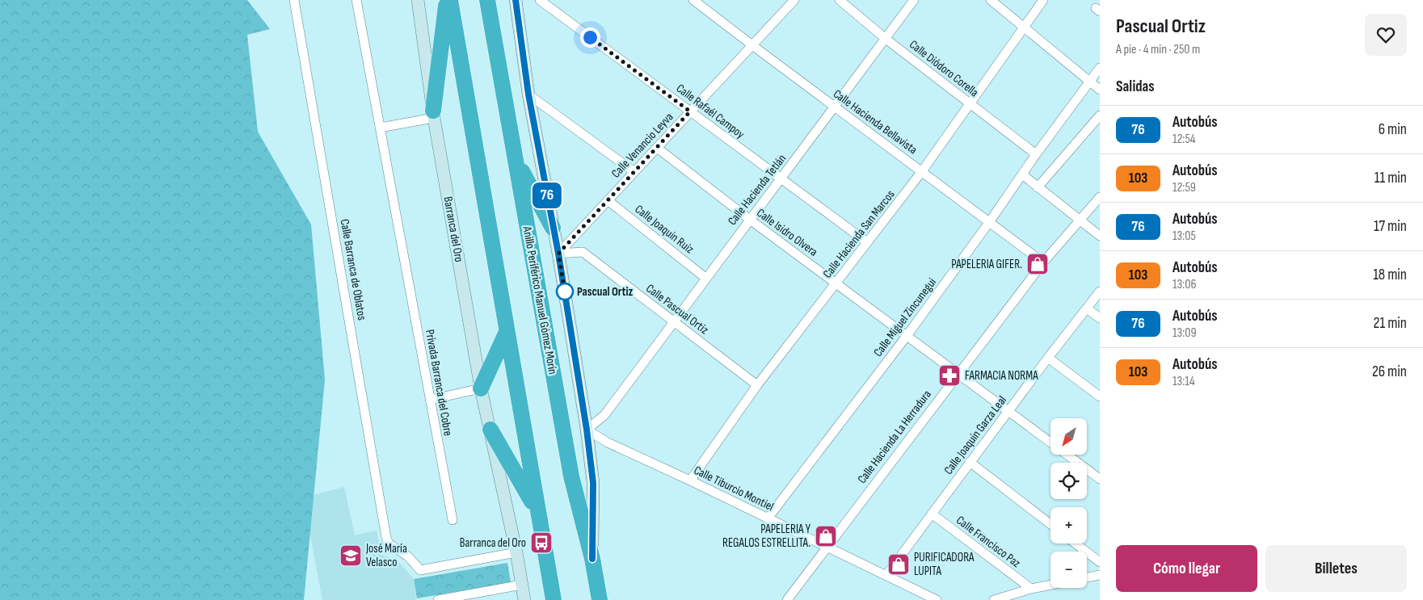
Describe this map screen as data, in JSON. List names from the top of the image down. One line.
{"streets":{"highway":["Anillo Periférico Manuel Gómez Morín"],"street":["Calle Diódoro Corella","Calle Rafaél Campoy","Calle Hacienda Bellavista","Calle Venancio Leyva","Calle Hacienda Tetlán","Barranca del Oro","Calle Joaquín Ruiz","Calle Isidro Olvera","Calle Hacienda San Marcos","Calle Barranca de Oblatos","Calle Pascual Ortiz","Calle Miguel Zincunegui","Privada Barranca del Cobre","Calle Joaquín Garza Leal","Calle Hacienda La Herradura","Calle Tiburcio Montiel","Calle Francisco Paz"]},"crossings":[["Calle Diódoro Corella","Calle Hacienda Tetlán"],["Calle Diódoro Corella","Calle Hacienda San Marcos"],["Calle Diódoro Corella","Calle Miguel Zincunegui"],["Calle Rafaél Campoy","Calle Venancio Leyva"],["Calle Rafaél Campoy","Calle Hacienda Tetlán"],["Calle Rafaél Campoy","Calle Hacienda San Marcos"],["Calle Hacienda Bellavista","Calle Venancio Leyva"],["Calle Hacienda Bellavista","Calle Hacienda Tetlán"],["Calle Hacienda Bellavista","Calle Hacienda San Marcos"],["Calle Hacienda Bellavista","Calle Miguel Zincunegui"],["Calle Hacienda Bellavista","Calle Hacienda La Herradura"],["Calle Venancio Leyva","Calle Joaquín Ruiz"],["Calle Venancio Leyva","Calle Isidro Olvera"],["Calle Venancio Leyva","Calle Pascual Ortiz"],["Calle Hacienda Tetlán","Calle Joaquín Ruiz"],["Calle Hacienda Tetlán","Calle Isidro Olvera"],["Calle Hacienda Tetlán","Calle Pascual Ortiz"],["Calle Hacienda Tetlán","Calle Tiburcio Montiel"],["Barranca del Oro","Calle Barranca de Oblatos"],["Calle Isidro Olvera","Calle Hacienda San Marcos"],["Calle Isidro Olvera","Calle Miguel Zincunegui"],["Calle Isidro Olvera","Calle Joaquín Garza Leal"],["Calle Isidro Olvera","Calle Hacienda La Herradura"],["Calle Hacienda San Marcos","Calle Pascual Ortiz"],["Calle Hacienda San Marcos","Calle Tiburcio Montiel"],["Calle Miguel Zincunegui","Calle Tiburcio Montiel"],["Calle Joaquín Garza Leal","Calle Tiburcio Montiel"],["Calle Joaquín Garza Leal","Calle Francisco Paz"],["Calle Hacienda La Herradura","Calle Tiburcio Montiel"]],"places":{"shop":["PAPELERIA GIFER.","PAPELERIA Y REGALOS ESTRELLITA.","PURIFICADORA LUPITA"],"other":["Pascual Ortiz"],"pharmacy":["FARMACIA NORMA"],"bus stop":["Barranca del Oro"],"school or university":["José María Velasco"]},"lines":["bus line 76"],"north":"bottom left","page":{"on_map":"76","heading":[["Pascual Ortiz","A pie · 4 min · 250 m"],"Salidas"],"list":[{"mark":"76","name":"Autobús","note":"12:54","value":"6 min"},{"mark":"103","name":"Autobús","note":"12:59","value":"11 min"},{"mark":"76","name":"Autobús","note":"13:05","value":"17 min"},{"mark":"103","name":"Autobús","note":"13:06","value":"18 min"},{"mark":"76","name":"Autobús","note":"13:09","value":"21 min"},{"mark":"103","name":"Autobús","note":"13:14","value":"26 min"}],"map_buttons":["+","−"],"buttons":["Cómo llegar","Billetes"]}}
